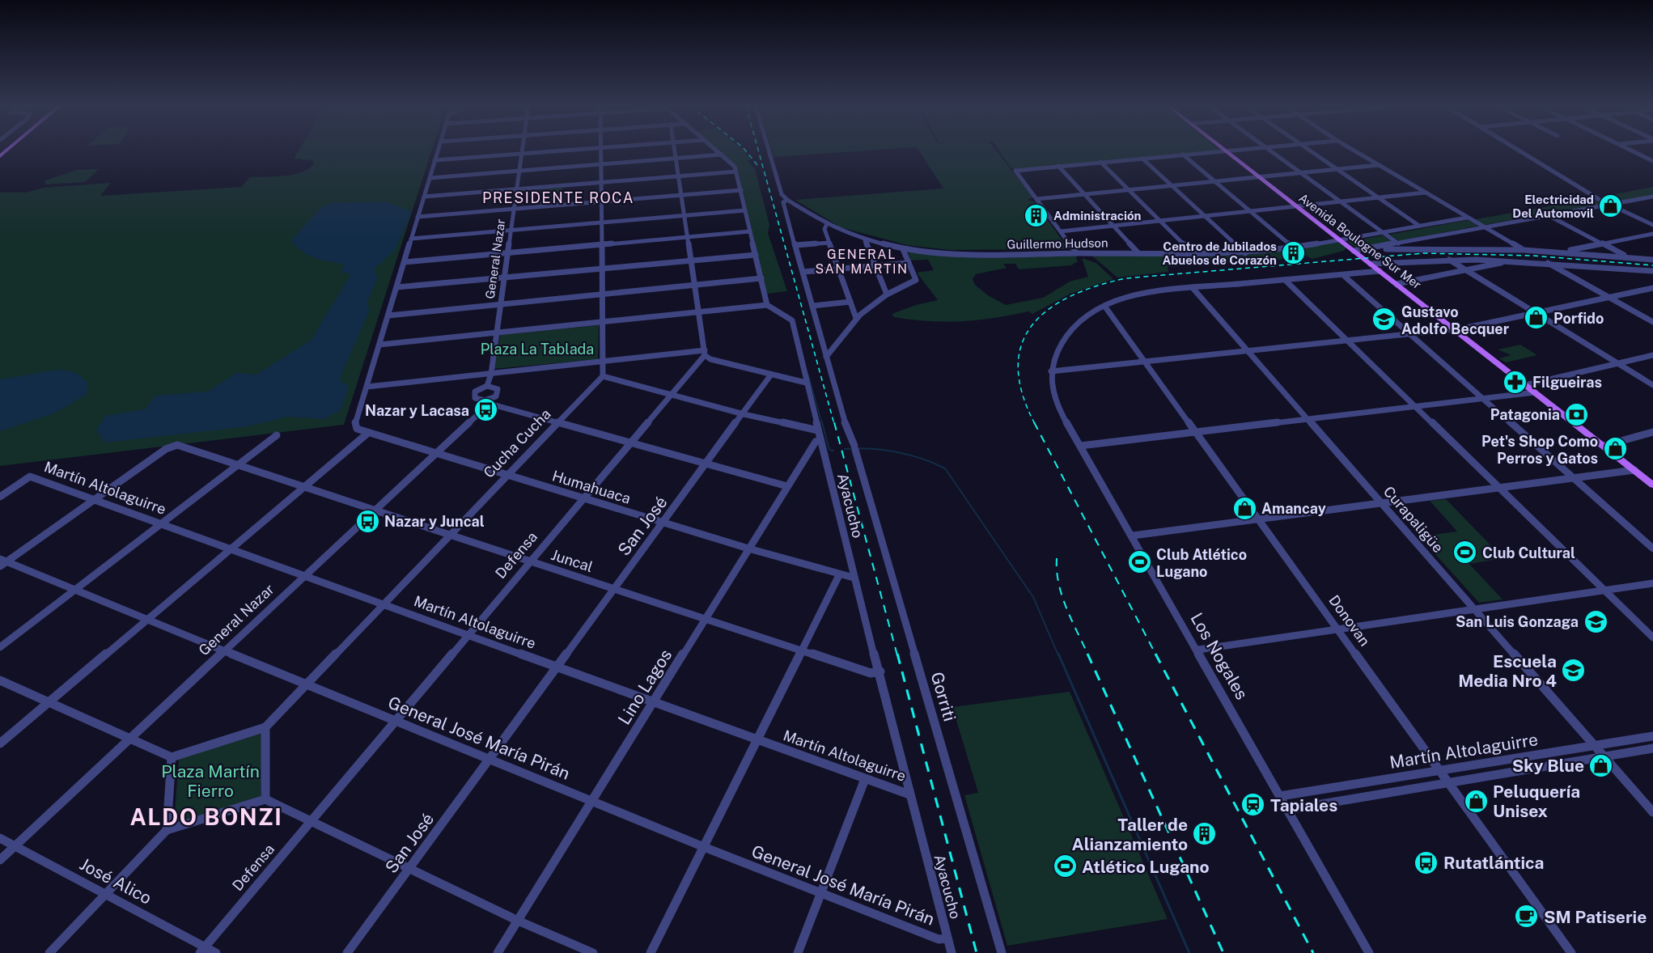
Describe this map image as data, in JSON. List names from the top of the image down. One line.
{"streets":{"main road":["Avenida Boulogne Sur Mer"],"street":["Guillermo Hudson","General Nazar","Cucha Cucha","Humahuaca","Martín Altolaguirre","Ayacucho","Curapaligüe","San José","Defensa","Juncal","Donovan","Los Nogales","Lino Lagos","Gorriti","General José María Pirán","José Alico"]},"crossings":[["Avenida Boulogne Sur Mer","Guillermo Hudson"],["Guillermo Hudson","Gorriti"],["General Nazar","Humahuaca"],["General Nazar","Martín Altolaguirre"],["General Nazar","Juncal"],["General Nazar","General José María Pirán"],["General Nazar","José Alico"],["Cucha Cucha","Humahuaca"],["Cucha Cucha","Martín Altolaguirre"],["Cucha Cucha","Juncal"],["Cucha Cucha","General José María Pirán"],["Humahuaca","Ayacucho"],["Humahuaca","San José"],["Humahuaca","Defensa"],["Humahuaca","Lino Lagos"],["Martín Altolaguirre","Ayacucho"],["Martín Altolaguirre","Curapaligüe"],["Martín Altolaguirre","San José"],["Martín Altolaguirre","Defensa"],["Martín Altolaguirre","Juncal"],["Martín Altolaguirre","Donovan"],["Martín Altolaguirre","Los Nogales"],["Martín Altolaguirre","Lino Lagos"],["Ayacucho","Juncal"],["Ayacucho","Lino Lagos"],["Ayacucho","General José María Pirán"],["San José","Juncal"],["San José","General José María Pirán"],["Defensa","Juncal"],["Defensa","General José María Pirán"],["Defensa","José Alico"],["Juncal","Lino Lagos"],["Lino Lagos","General José María Pirán"]],"districts":["PRESIDENTE ROCA","GENERAL SAN MARTIN","ALDO BONZI"],"parks":["Plaza La Tablada","Plaza Martín Fierro"],"places":{"shop":["Electricidad Del Automovil","Porfido","Pet's Shop Como Perros y Gatos","Amancay","Sky Blue","Peluquería Unisex"],"building":["Administración","Centro de Jubilados Abuelos de Corazón","Taller de Alianzamiento"],"school or university":["Gustavo Adolfo Becquer","San Luis Gonzaga","Escuela Media Nro 4"],"pharmacy":["Filgueiras"],"bus stop":["Nazar y Lacasa","Nazar y Juncal","Rutatlántica"],"bank":["Patagonia"],"sports":["Club Cultural","Club Atlético Lugano","Atlético Lugano"],"station":["Tapiales"],"cafe":["SM Patiserie"]}}
